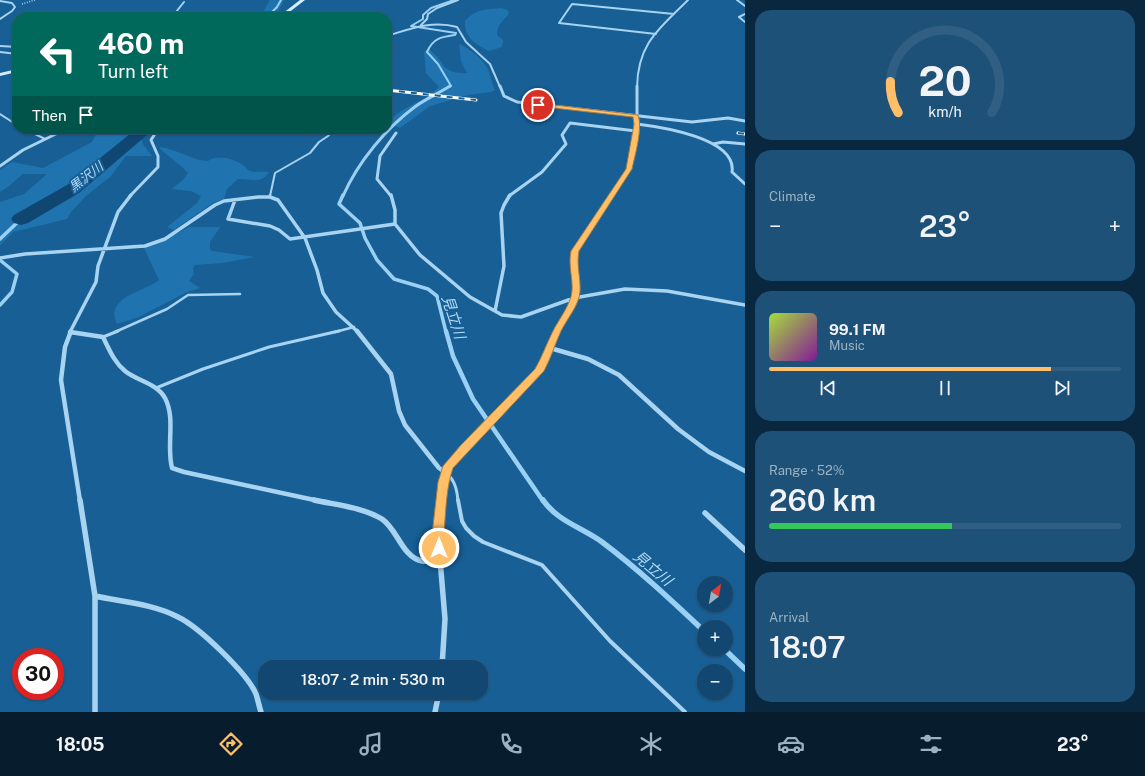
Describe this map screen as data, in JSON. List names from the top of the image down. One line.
{"water":["黒沢川","見立川"],"north":"top right","page":{"turn":["460 m","Turn left"],"then":"Then","tile":["Climate",["Range · 52%","260 km"],["Arrival","18:07"]],"heat":["−","23°","+"],"song":["99.1 FM","Music"],"map_buttons":["+","−"],"limit":"30","trip":"18:07 · 2 min · 530 m","tabs":["18:05","23°"],"gauge":["20","km/h"]}}
